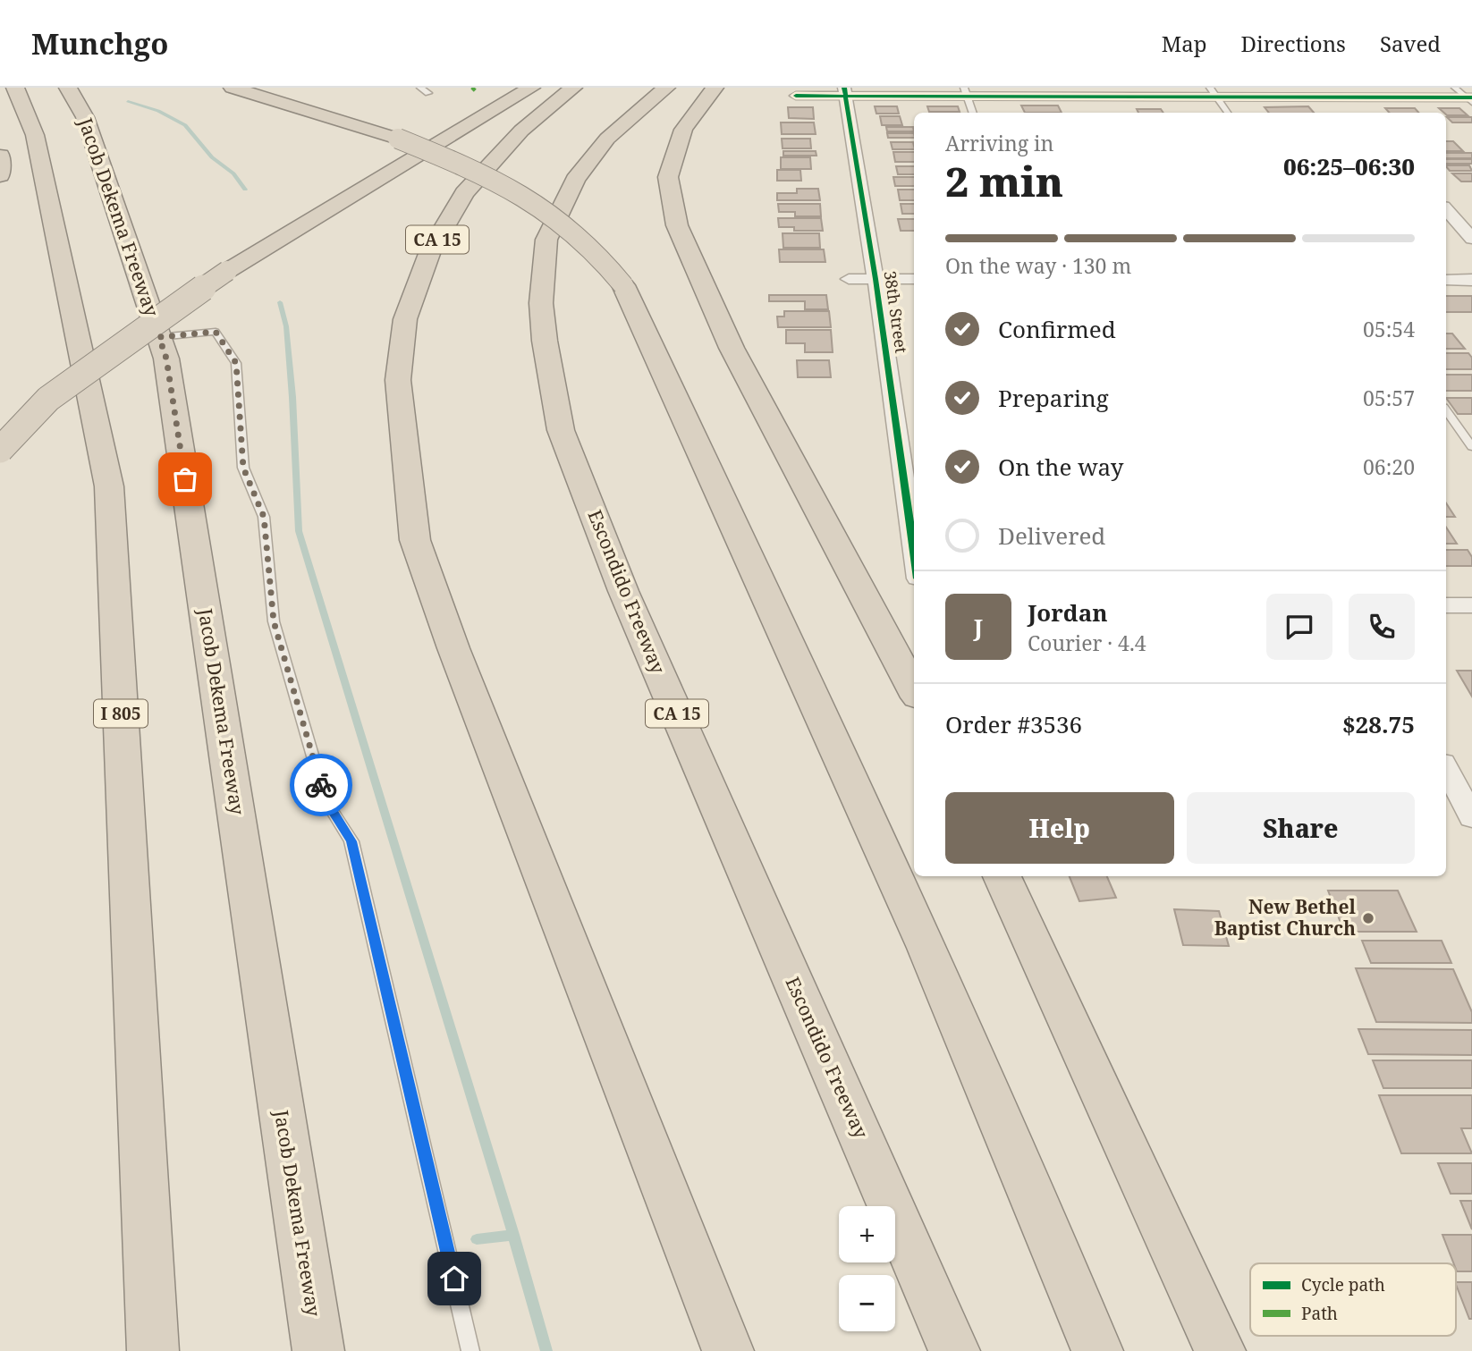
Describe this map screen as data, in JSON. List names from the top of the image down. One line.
{"streets":{"highway":["Jacob Dekema Freeway","CA 15","Escondido Freeway","I 805"],"street":["38th Street"]},"places":["New Bethel Baptist Church"],"legend":["Cycle path","Path"],"page":{"header":"Munchgo","nav":["Map","Directions","Saved"],"heading":["2 min","Arriving in","06:25–06:30"],"panel":["Jordan","Courier · 4.4","Order #3536","$28.75"],"bar":"On the way · 130 m","list":[["Confirmed","05:54"],["Preparing","05:57"],["On the way","06:20"],"Delivered"],"round":"J","buttons":["Help","Share"],"map_buttons":["+","−"]}}
